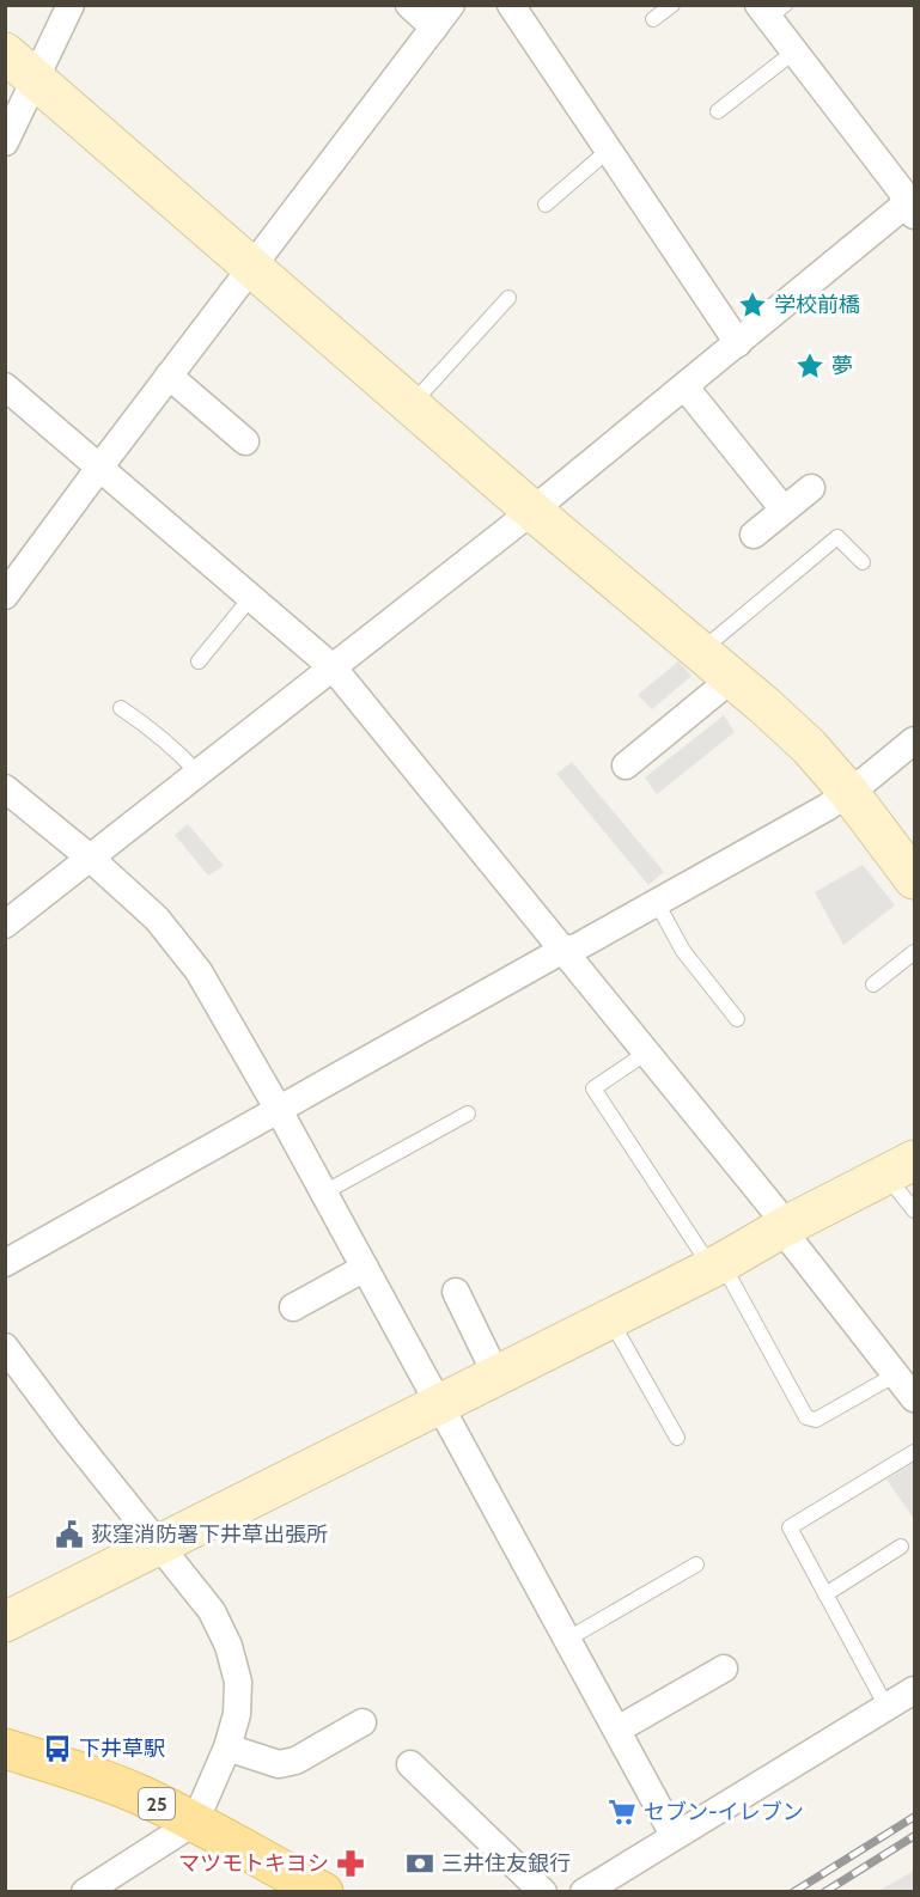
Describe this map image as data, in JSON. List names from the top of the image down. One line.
{"streets":{"main road":["25"]},"places":{"place":["学校前橋","夢"],"public building":["荻窪消防署下井草出張所"],"bus stop":["下井草駅"],"supermarket":["セブン-イレブン"],"pharmacy":["マツモトキヨシ"],"bank":["三井住友銀行"]}}
